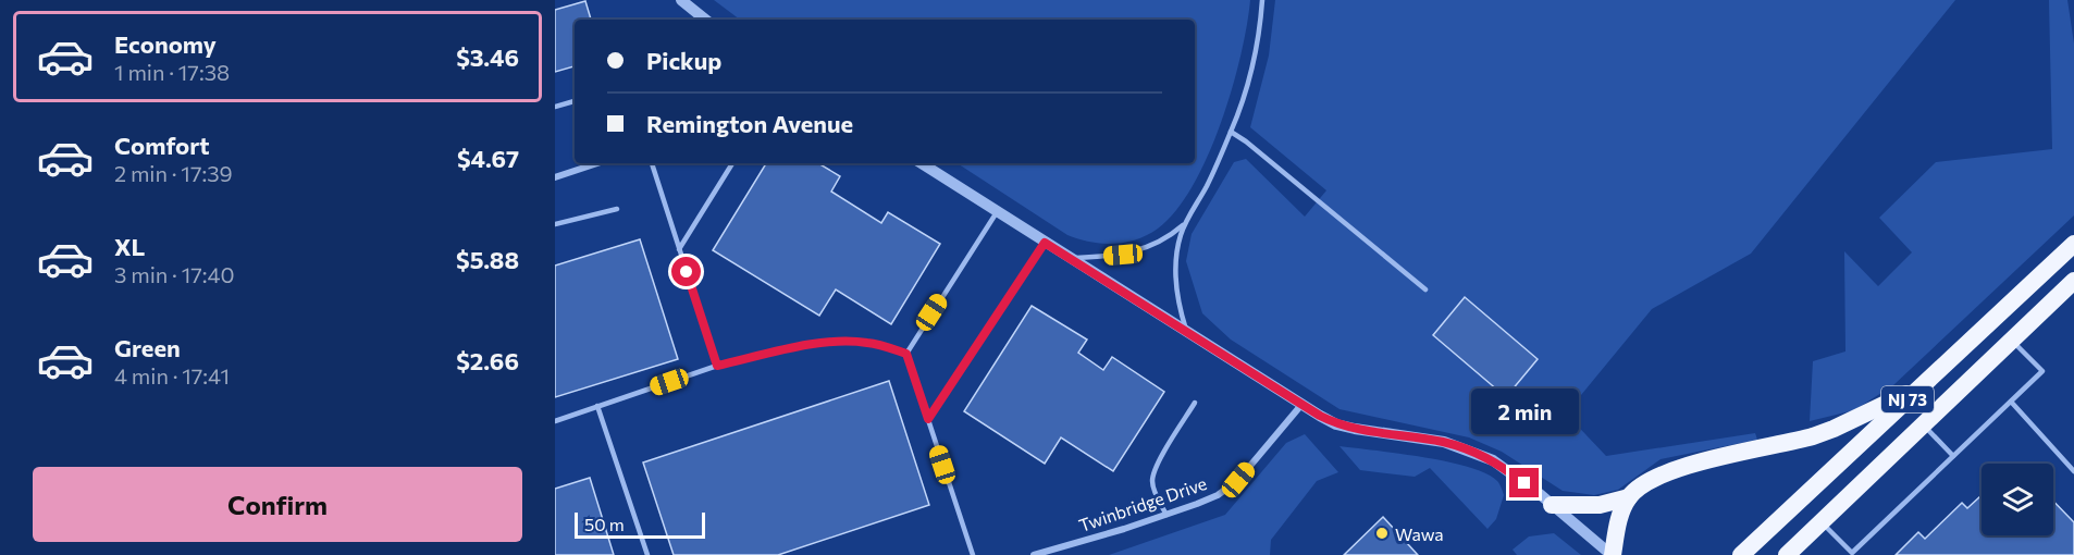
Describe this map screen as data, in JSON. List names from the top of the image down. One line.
{"streets":{"highway":["NJ 73"],"street":["Twinbridge Drive"]},"places":["Wawa"],"scale_bar":"50 m","page":{"list":[{"name":"Economy","note":"1 min · 17:38","value":"$3.46"},{"name":"Comfort","note":"2 min · 17:39","value":"$4.67"},{"name":"XL","note":"3 min · 17:40","value":"$5.88"},{"name":"Green","note":"4 min · 17:41","value":"$2.66"}],"banner":["Pickup","Remington Avenue"],"bubble":"2 min","buttons":"Confirm","scale":"50 m"}}
